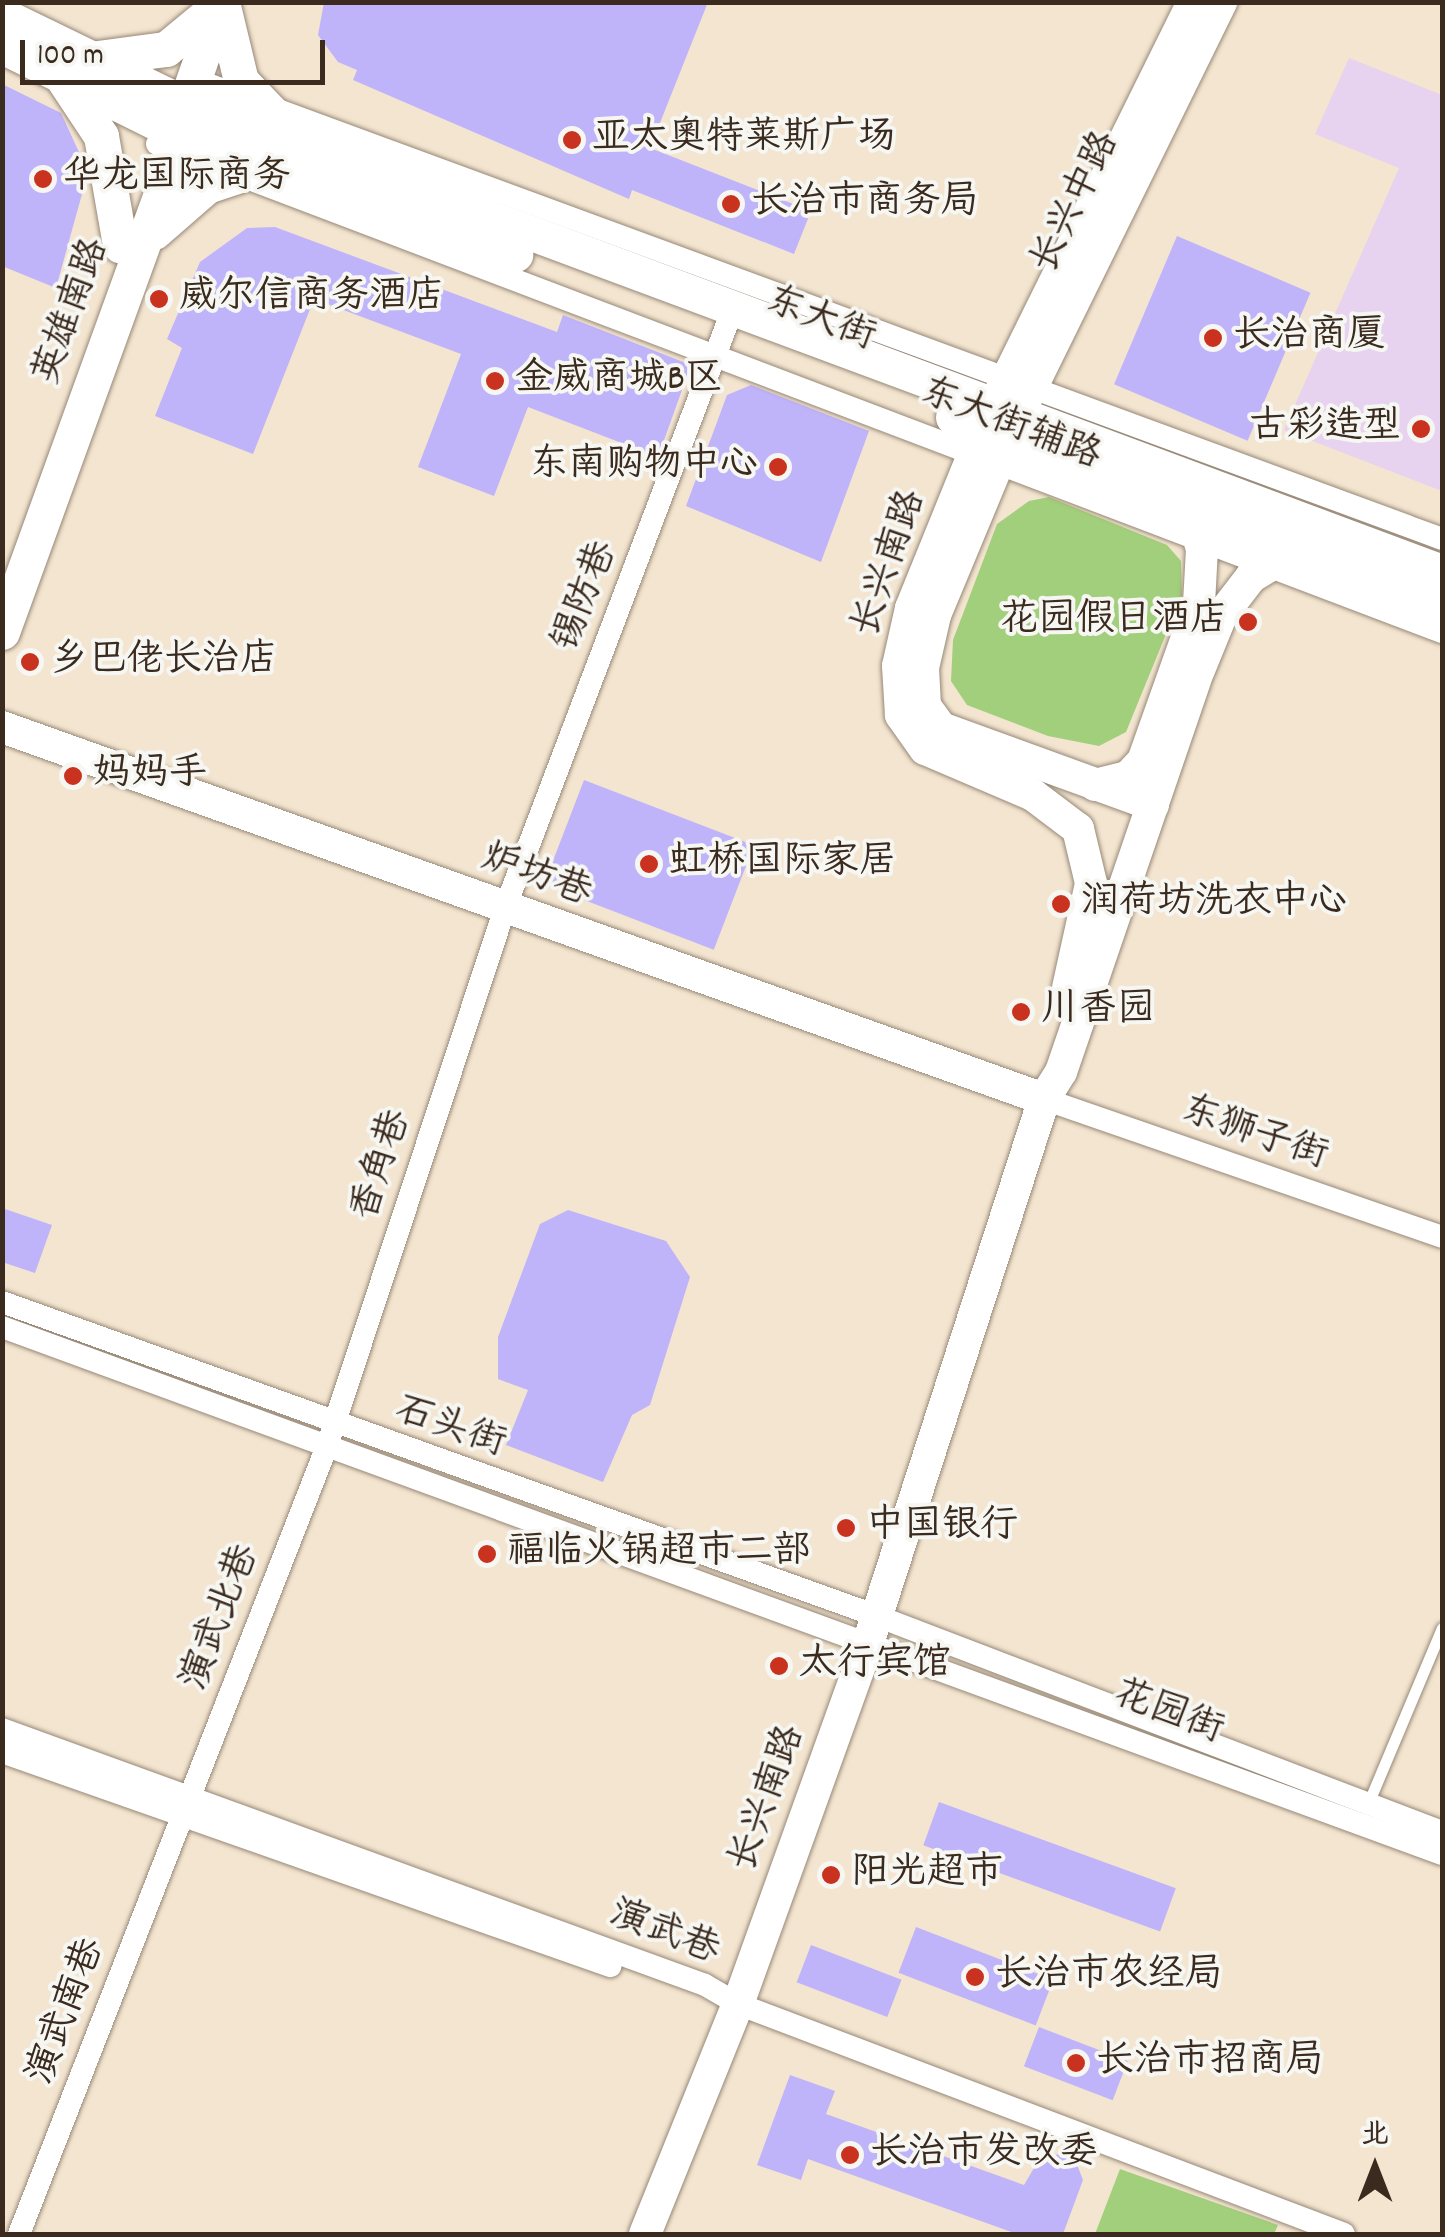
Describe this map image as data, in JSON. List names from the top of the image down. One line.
{"streets":{"main road":["长兴中路","英雄南路","东大街","长兴南路","炉坊巷"],"street":["东大街辅路","锡防巷","东狮子街","香角巷","石头街","演武北巷","花园街","演武巷","演武南巷"]},"crossings":[["长兴中路","东大街"],["长兴中路","东大街辅路"],["长兴中路","长兴南路"],["英雄南路","东大街"],["英雄南路","东大街辅路"],["东大街","东大街辅路"],["东大街","长兴南路"],["东大街","锡防巷"],["东大街辅路","长兴南路"],["长兴南路","炉坊巷"],["长兴南路","东狮子街"],["长兴南路","石头街"],["长兴南路","花园街"],["长兴南路","演武巷"],["锡防巷","炉坊巷"],["锡防巷","香角巷"],["炉坊巷","东狮子街"],["炉坊巷","香角巷"],["香角巷","石头街"],["香角巷","演武北巷"],["石头街","演武北巷"],["石头街","花园街"],["演武北巷","演武巷"],["演武北巷","演武南巷"],["演武巷","演武南巷"]],"places":["亚太奥特莱斯广场","华龙国际商务","长治市商务局","威尔信商务酒店","长治商厦","金威商城B区","古彩造型","东南购物中心","花园假日酒店","乡巴佬长治店","妈妈手","虹桥国际家居","润荷坊洗衣中心","川香园","中国银行","福临火锅超市二部","太行宾馆","阳光超市","长治市农经局","长治市招商局","长治市发改委"],"scale_bar":"100 m","north":"top"}
